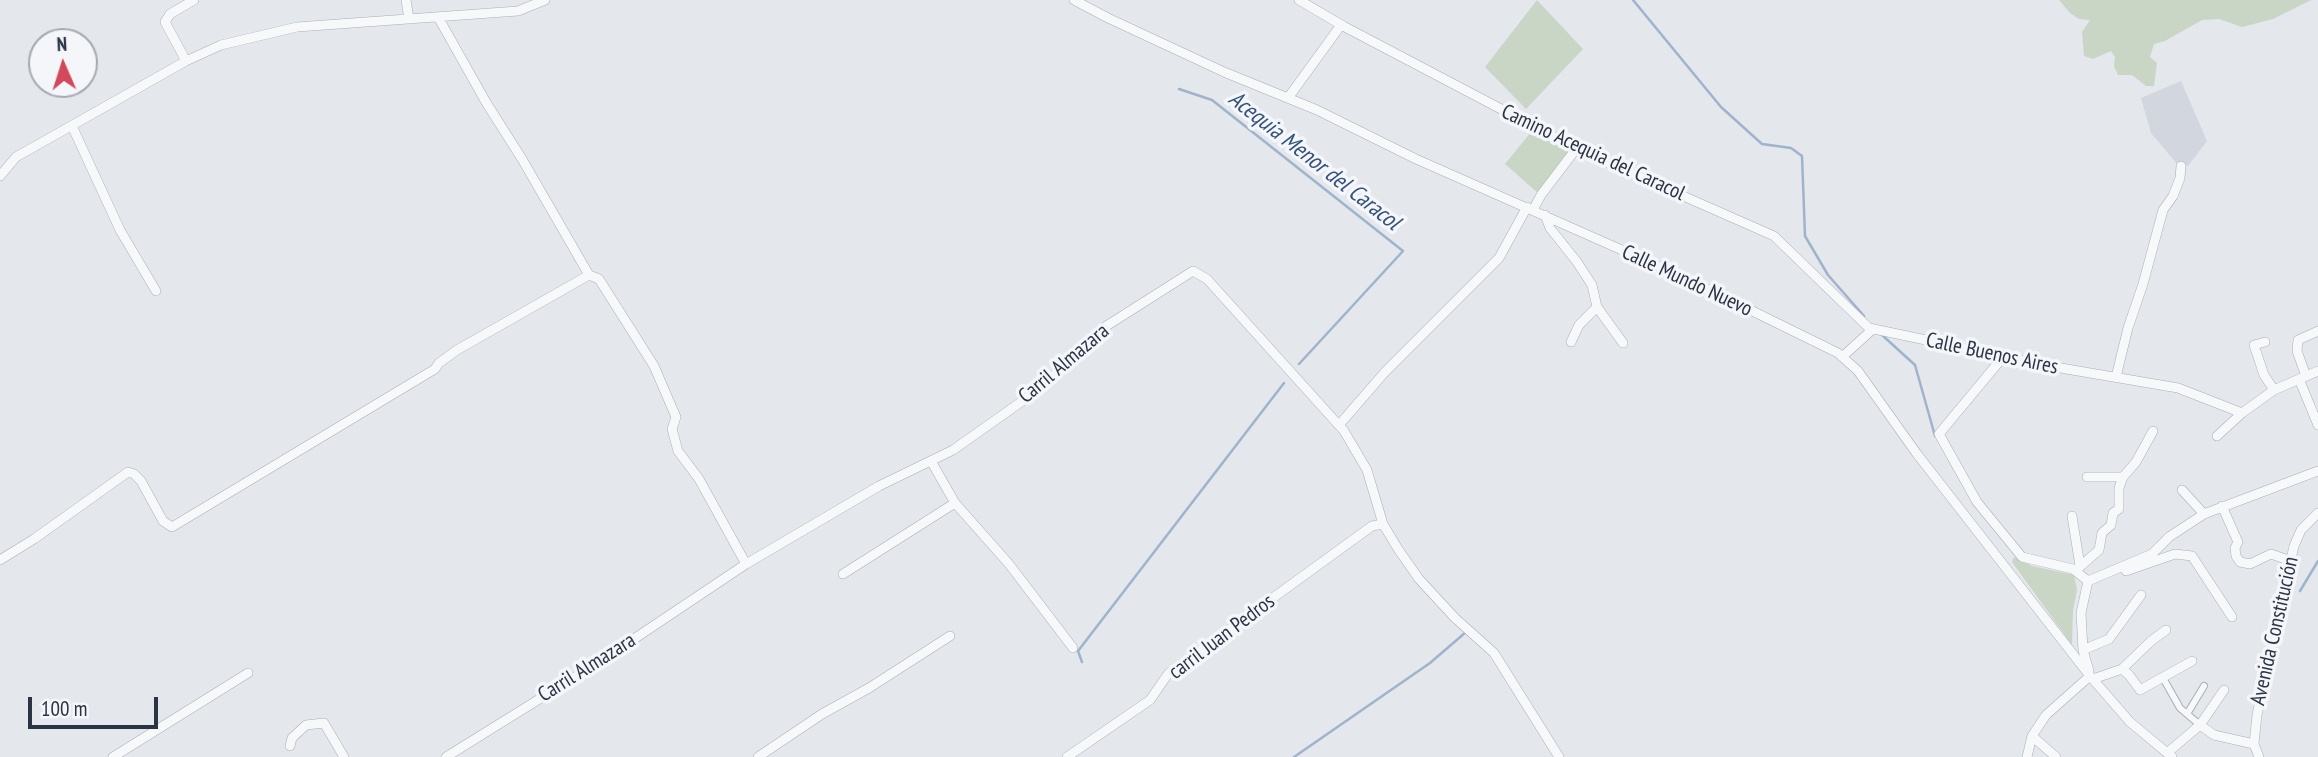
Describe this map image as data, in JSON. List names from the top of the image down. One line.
{"streets":{"street":["Camino Acequia del Caracol","Calle Mundo Nuevo","Calle Buenos Aires","Carril Almazara","Avenida Constitución","carril Juan Pedros"]},"crossings":[["Camino Acequia del Caracol","Calle Buenos Aires"],["Carril Almazara","carril Juan Pedros"]],"water":["Acequia Menor del Caracol"],"scale_bar":"100 m","north":"top"}
